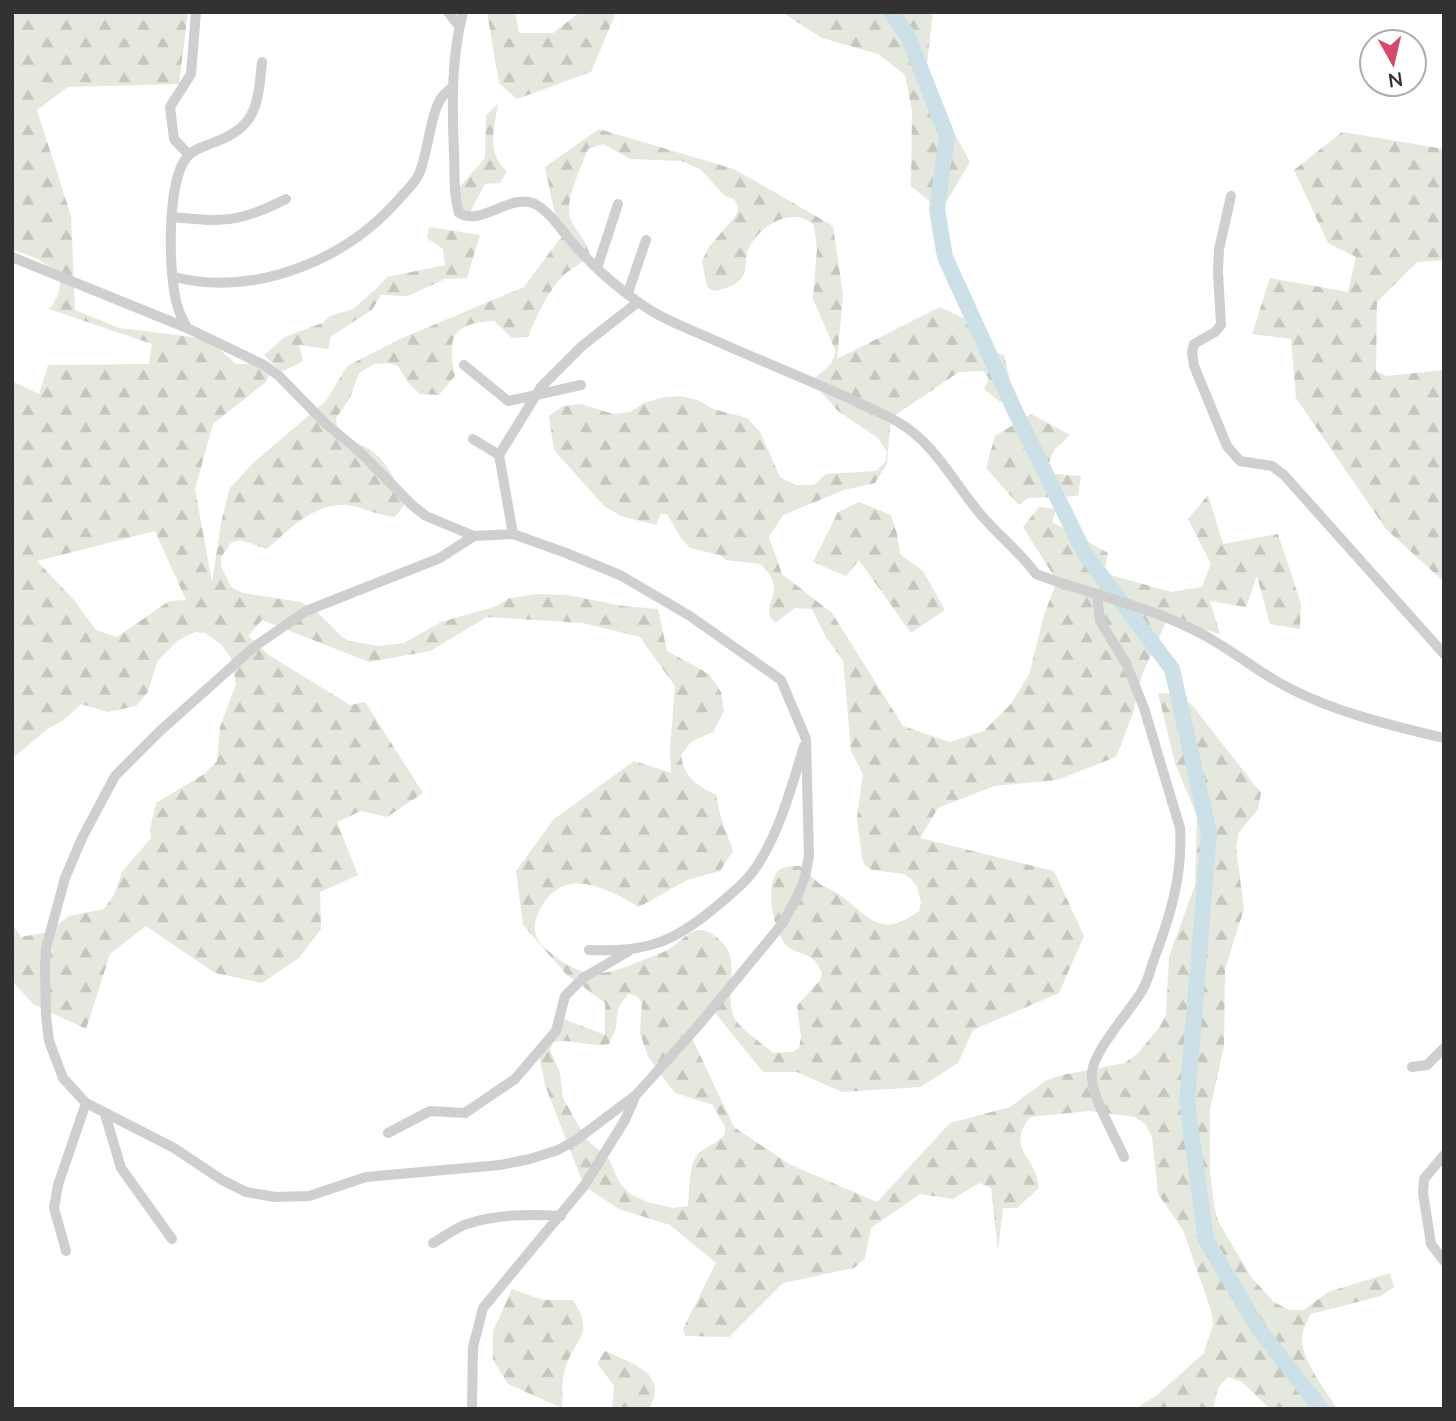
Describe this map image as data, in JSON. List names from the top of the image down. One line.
{"north":"bottom"}
